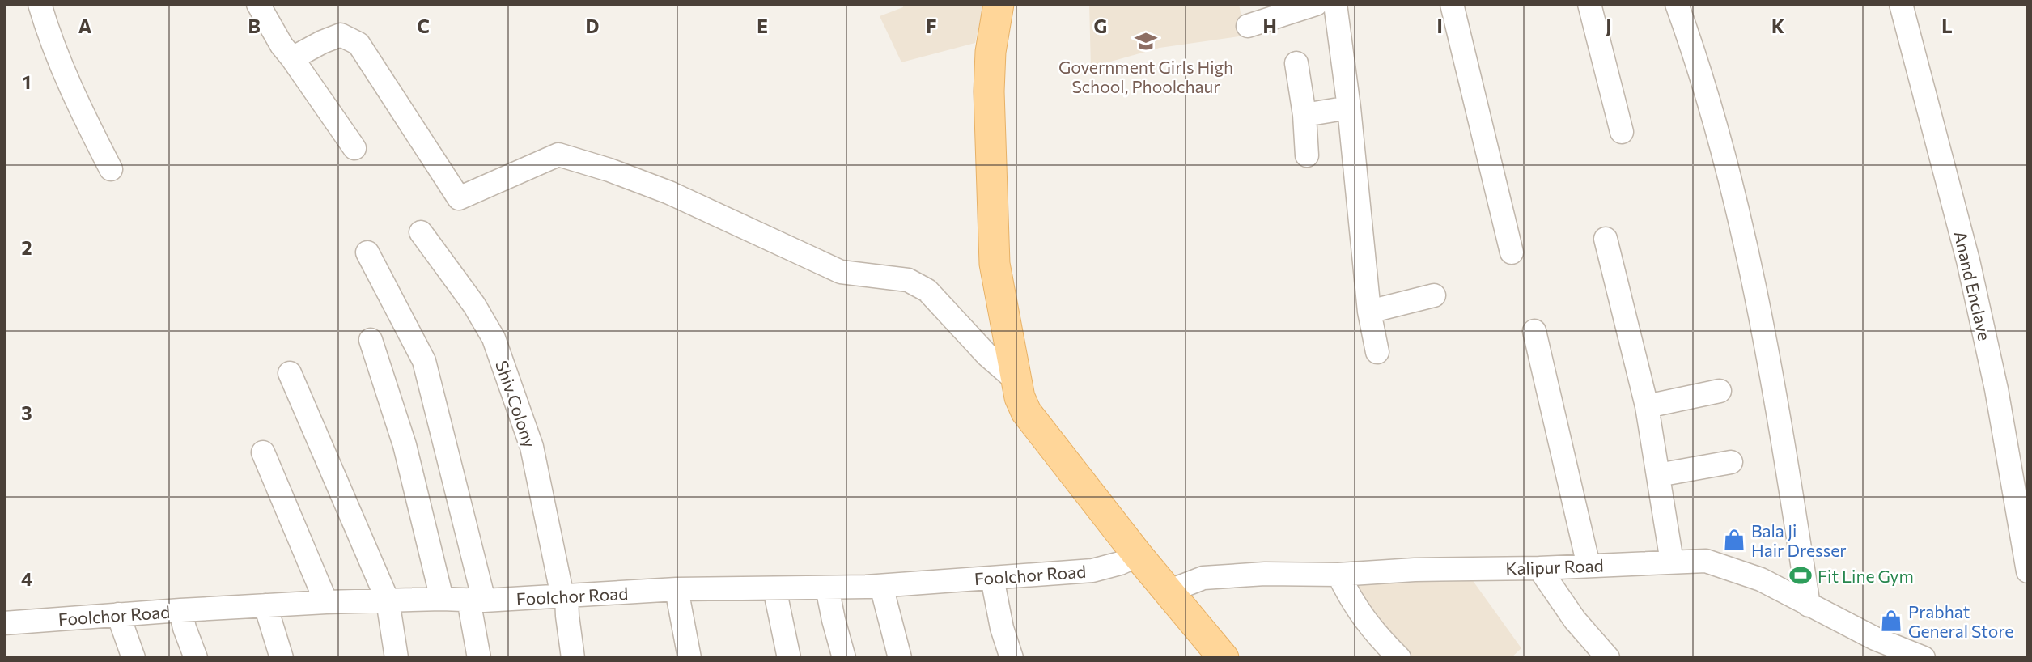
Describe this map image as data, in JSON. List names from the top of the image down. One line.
{"streets":{"street":["Anand Enclave","Shiv Colony","Kalipur Road","Foolchor Road"]},"crossings":[["Shiv Colony","Foolchor Road"]],"places":{"school or university":["Government Girls High School, Phoolchaur"],"shop":["Bala Ji Hair Dresser","Prabhat General Store"],"sports":["Fit Line Gym"]},"grid":{"columns":["A","B","C","D","E","F","G","H","I","J","K","L"],"rows":["1","2","3","4"]}}
